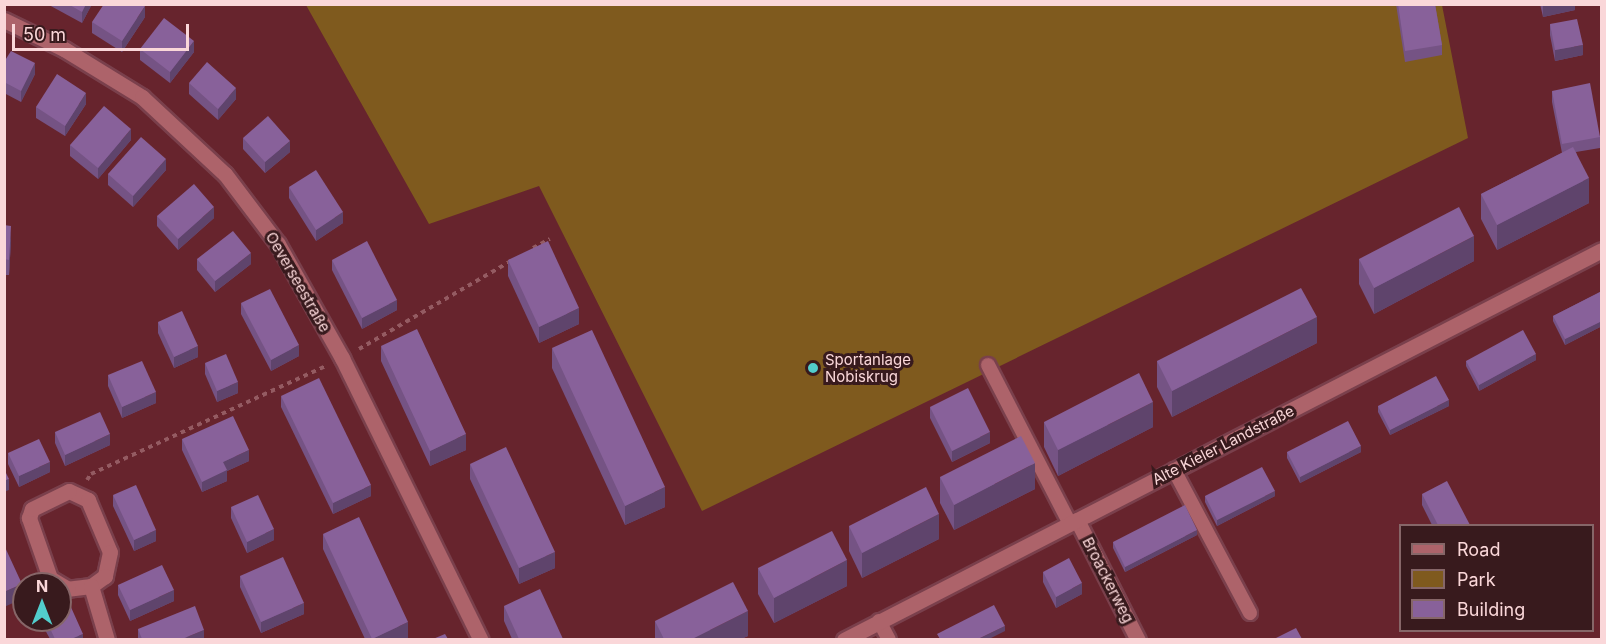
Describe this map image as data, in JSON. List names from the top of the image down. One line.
{"streets":{"street":["Oeverseestraße","Alte Kieler Landstraße","Broackerweg"]},"crossings":[["Alte Kieler Landstraße","Broackerweg"]],"places":["Sportanlage Nobiskrug"],"legend":["Road","Park","Building"],"scale_bar":"50 m","north":"top"}
